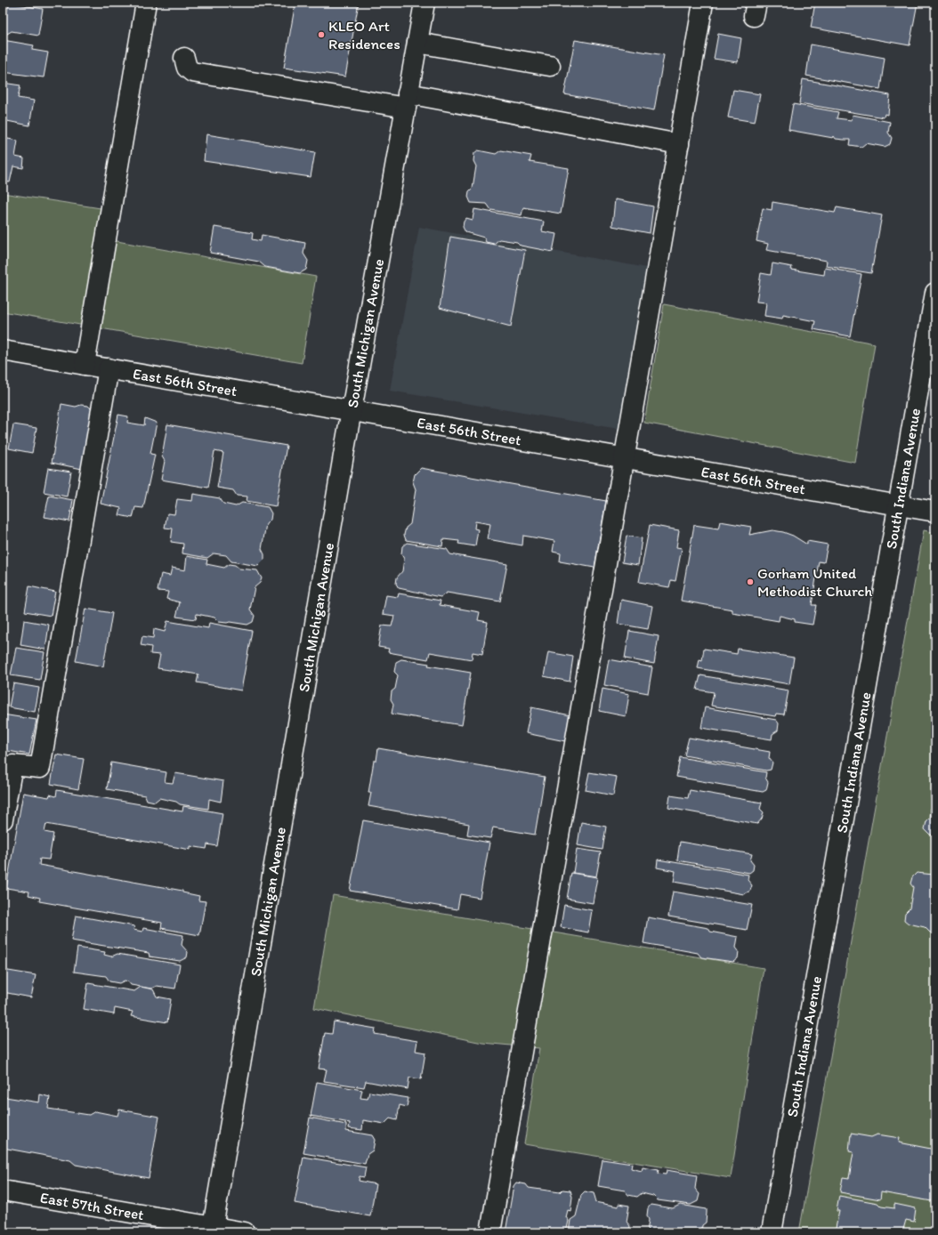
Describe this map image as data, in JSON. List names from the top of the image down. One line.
{"streets":{"street":["South Michigan Avenue","East 56th Street","South Indiana Avenue","East 57th Street"]},"crossings":[["South Michigan Avenue","East 56th Street"],["South Michigan Avenue","East 57th Street"],["East 56th Street","South Indiana Avenue"]],"places":["KLEO Art Residences","Gorham United Methodist Church"]}
